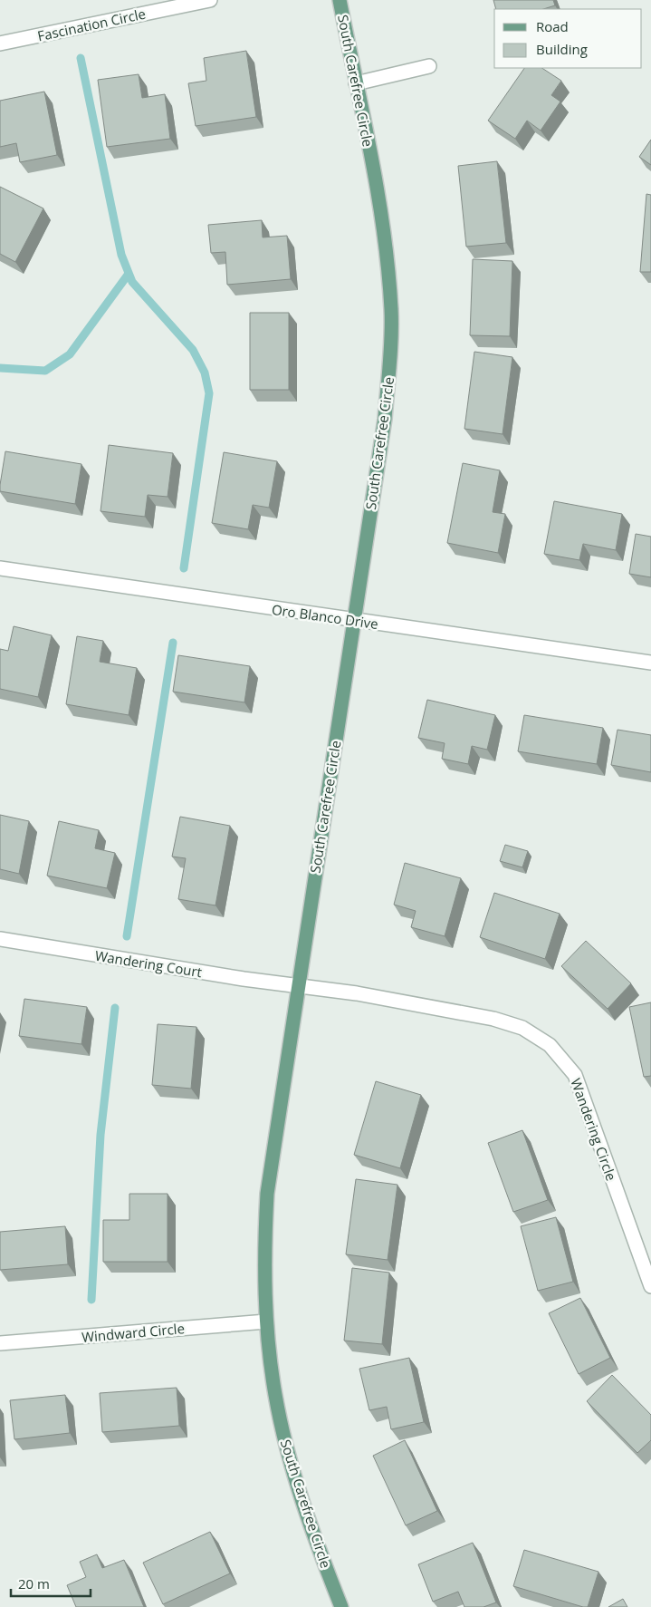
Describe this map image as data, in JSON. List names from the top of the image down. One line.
{"streets":{"main road":["South Carefree Circle"],"street":["Fascination Circle","Oro Blanco Drive","Wandering Court","Wandering Circle","Windward Circle"]},"crossings":[["South Carefree Circle","Oro Blanco Drive"],["South Carefree Circle","Wandering Court"],["South Carefree Circle","Wandering Circle"],["South Carefree Circle","Windward Circle"],["Wandering Court","Wandering Circle"]],"legend":["Road","Building"],"scale_bar":"20 m"}
